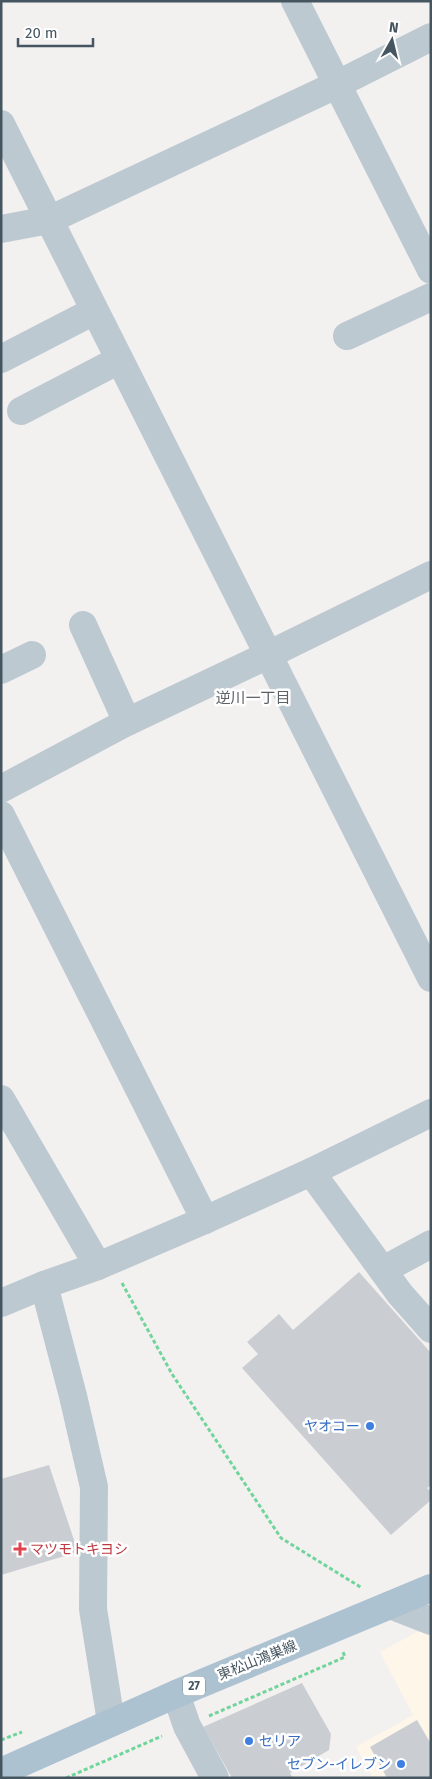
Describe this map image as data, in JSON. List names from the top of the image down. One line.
{"streets":{"main road":["東松山鴻巣線","27"]},"districts":["逆川一丁目"],"places":{"other":["ヤオコー","セリア","セブン-イレブン"],"health":["マツモトキヨシ"]},"scale_bar":"20 m","north":"top"}
